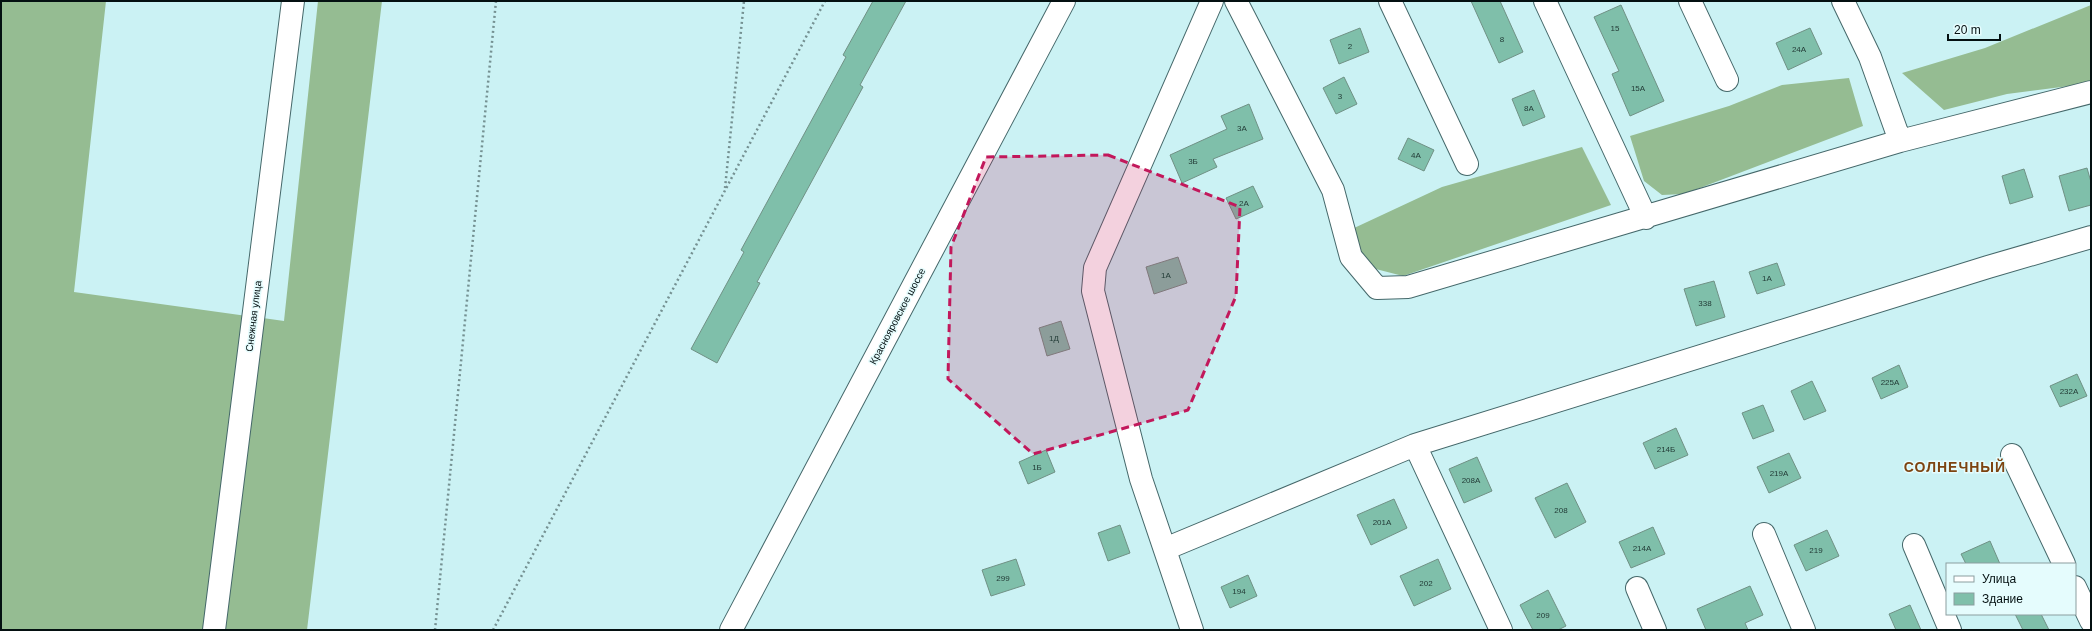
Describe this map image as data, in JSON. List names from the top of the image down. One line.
{"streets":{"street":["Снежная улица","Краснояровское шоссе"]},"districts":["СОЛНЕЧНЫЙ"],"house_numbers":["15","8","2","24А","15А","3","8А","3А","4А","3Б","2А","1А","1А","338","1Д","225А","232А","214Б","1Б","219А","208А","208","201А","214А","219","299","202","194","209"],"legend":["Улица","Здание"],"scale_bar":"20 m"}
